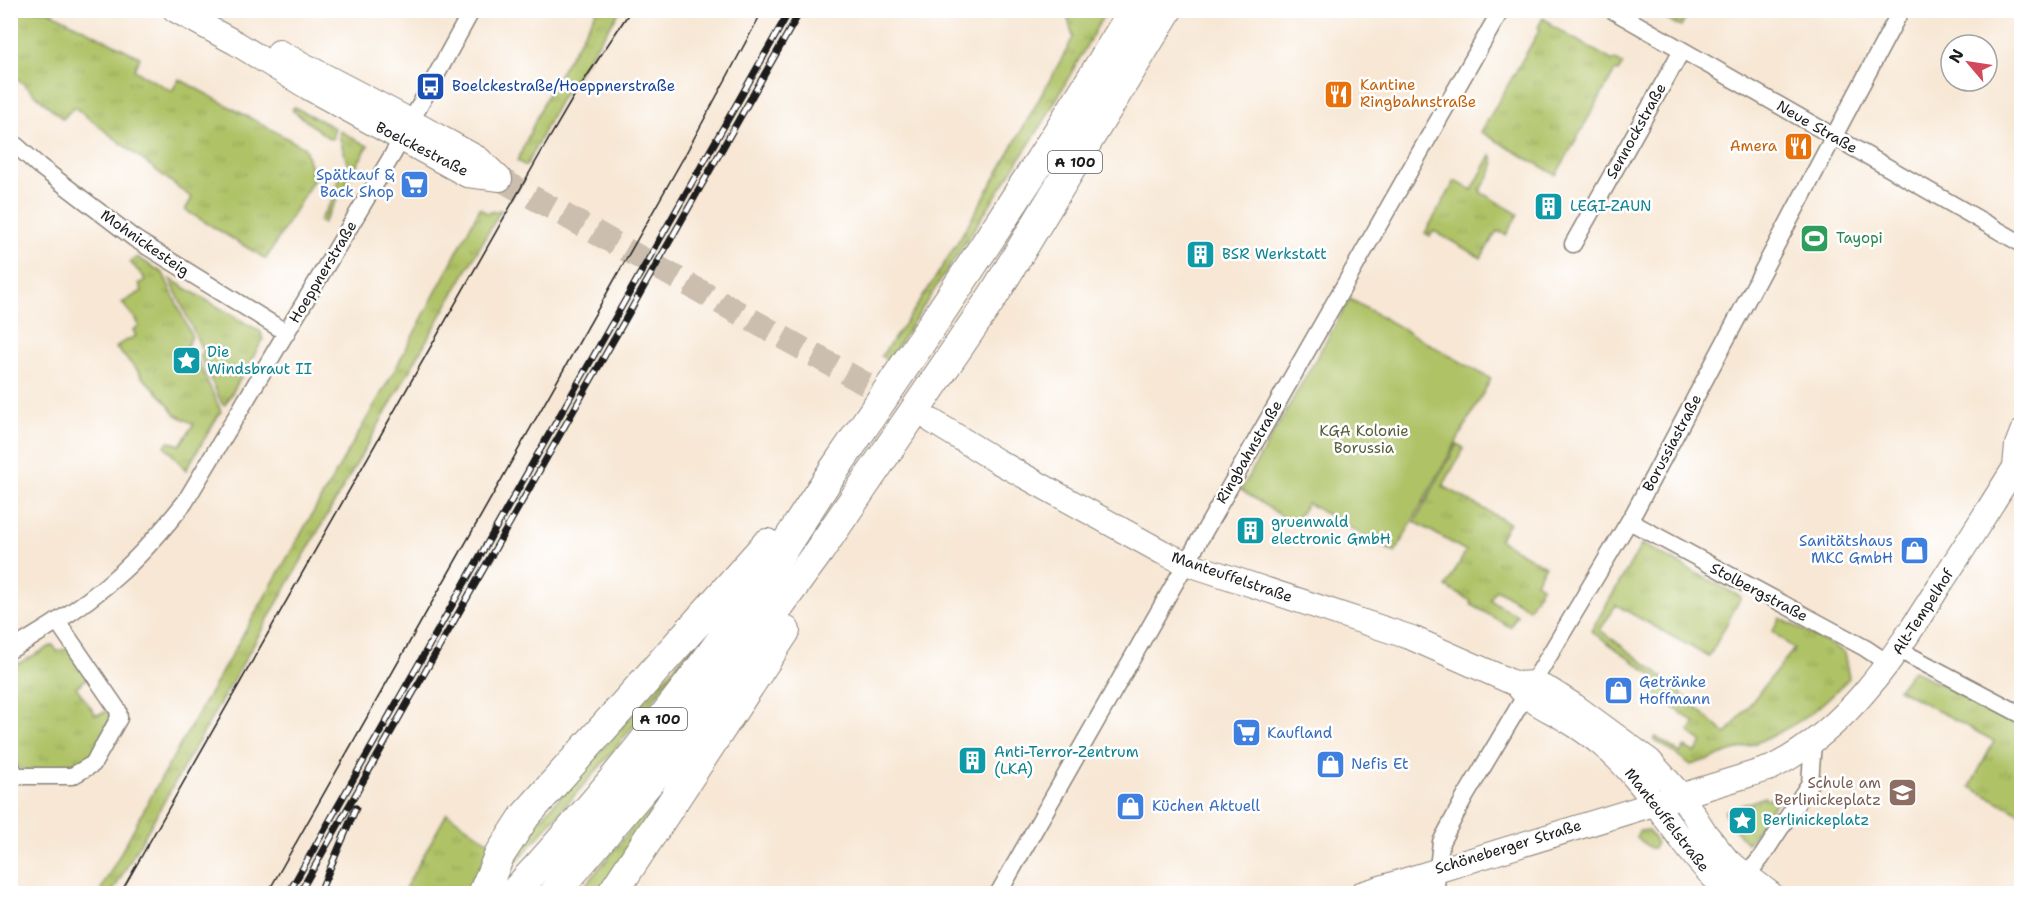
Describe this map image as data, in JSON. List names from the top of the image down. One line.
{"streets":{"highway":["A 100"],"main road":["Boelckestraße","Manteuffelstraße","Alt-Tempelhof","Schöneberger Straße"],"street":["Neue Straße","Sennockstraße","Mohnickesteig","Hoeppnerstraße","Borussiastraße","Ringbahnstraße","Stolbergstraße"]},"crossings":[["Neue Straße","Sennockstraße"],["Neue Straße","Borussiastraße"],["Boelckestraße","Hoeppnerstraße"],["Mohnickesteig","Hoeppnerstraße"],["Borussiastraße","Manteuffelstraße"],["Borussiastraße","Stolbergstraße"],["Borussiastraße","Schöneberger Straße"],["Ringbahnstraße","Manteuffelstraße"],["Manteuffelstraße","Alt-Tempelhof"],["Manteuffelstraße","Schöneberger Straße"],["Stolbergstraße","Alt-Tempelhof"],["Alt-Tempelhof","Schöneberger Straße"]],"parks":["KGA Kolonie Borussia"],"places":{"bus stop":["Boelckestraße/Hoeppnerstraße"],"restaurant":["Kantine Ringbahnstraße","Amera"],"supermarket":["Spätkauf & Back Shop","Kaufland"],"building":["LEGI-ZAUN","BSR Werkstatt","gruenwald electronic GmbH","Anti-Terror-Zentrum (LKA)"],"sports":["Tayopi"],"place":["Die Windsbraut II","Berlinickeplatz"],"shop":["Sanitätshaus MKC GmbH","Getränke Hoffmann","Nefis Et","Küchen Aktuell"],"school or university":["Schule am Berlinickeplatz"]},"north":"top left"}
